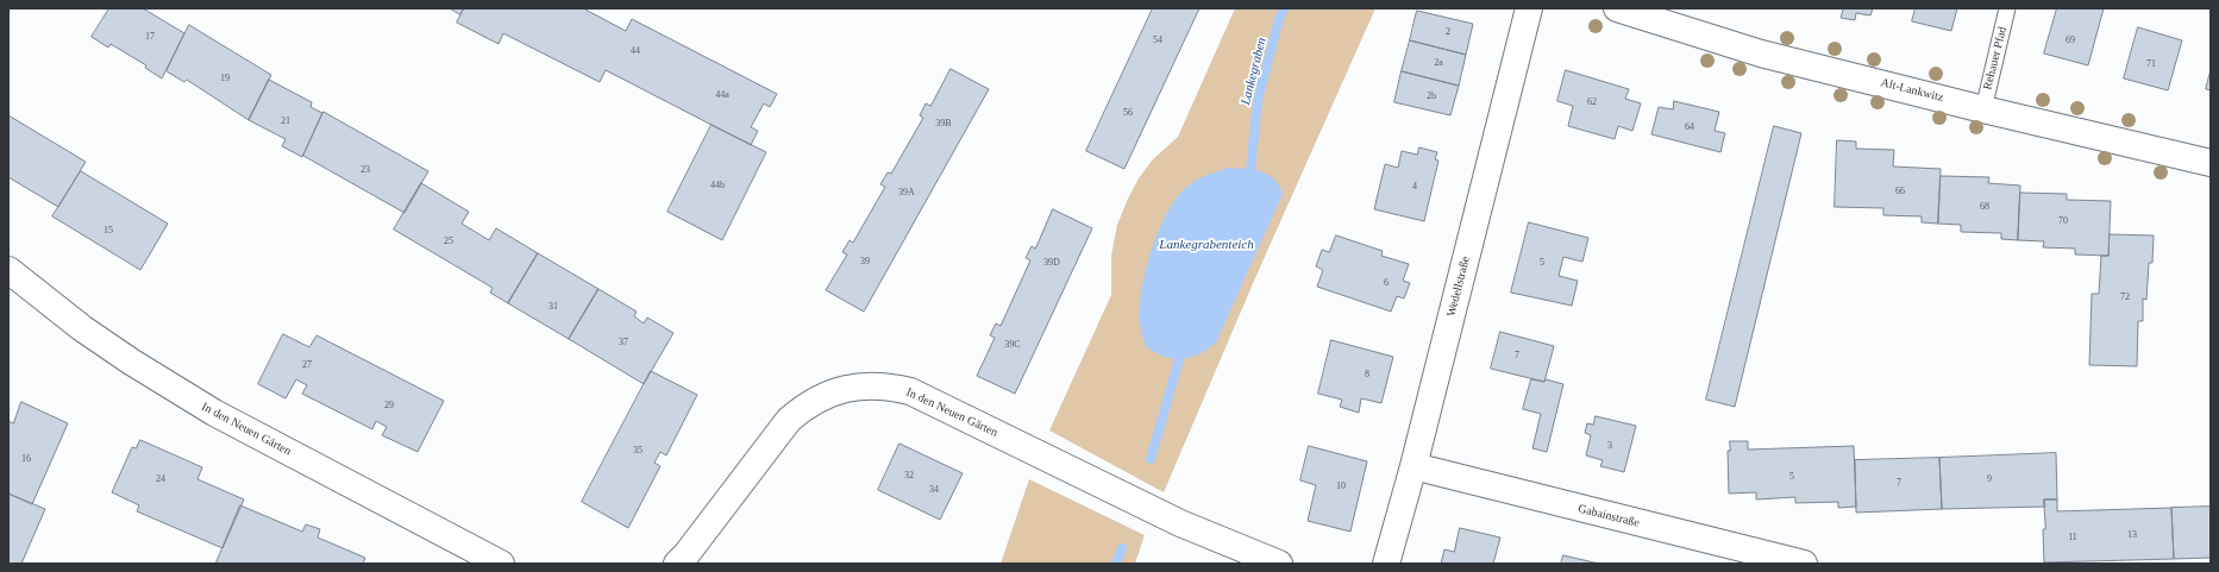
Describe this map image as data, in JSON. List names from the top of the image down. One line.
{"streets":{"street":["Alt-Lankwitz","Wedellstraße","In den Neuen Gärten","Gabainstraße"],"lane":["Rehauer Pfad"]},"crossings":[["Rehauer Pfad","Alt-Lankwitz"],["Wedellstraße","Gabainstraße"]],"water":["Lankegraben","Lankegrabenteich"],"house_numbers":["2","17","54","69","44","2a","71","19","44a","2b","62","56","21","39B","64","23","44b","4","66","39A","68","70","15","25","39","39D","5","6","72","31","37","39C","7","27","8","29","3","35","16","32","5","24","9","7","10","34","13","11"]}
